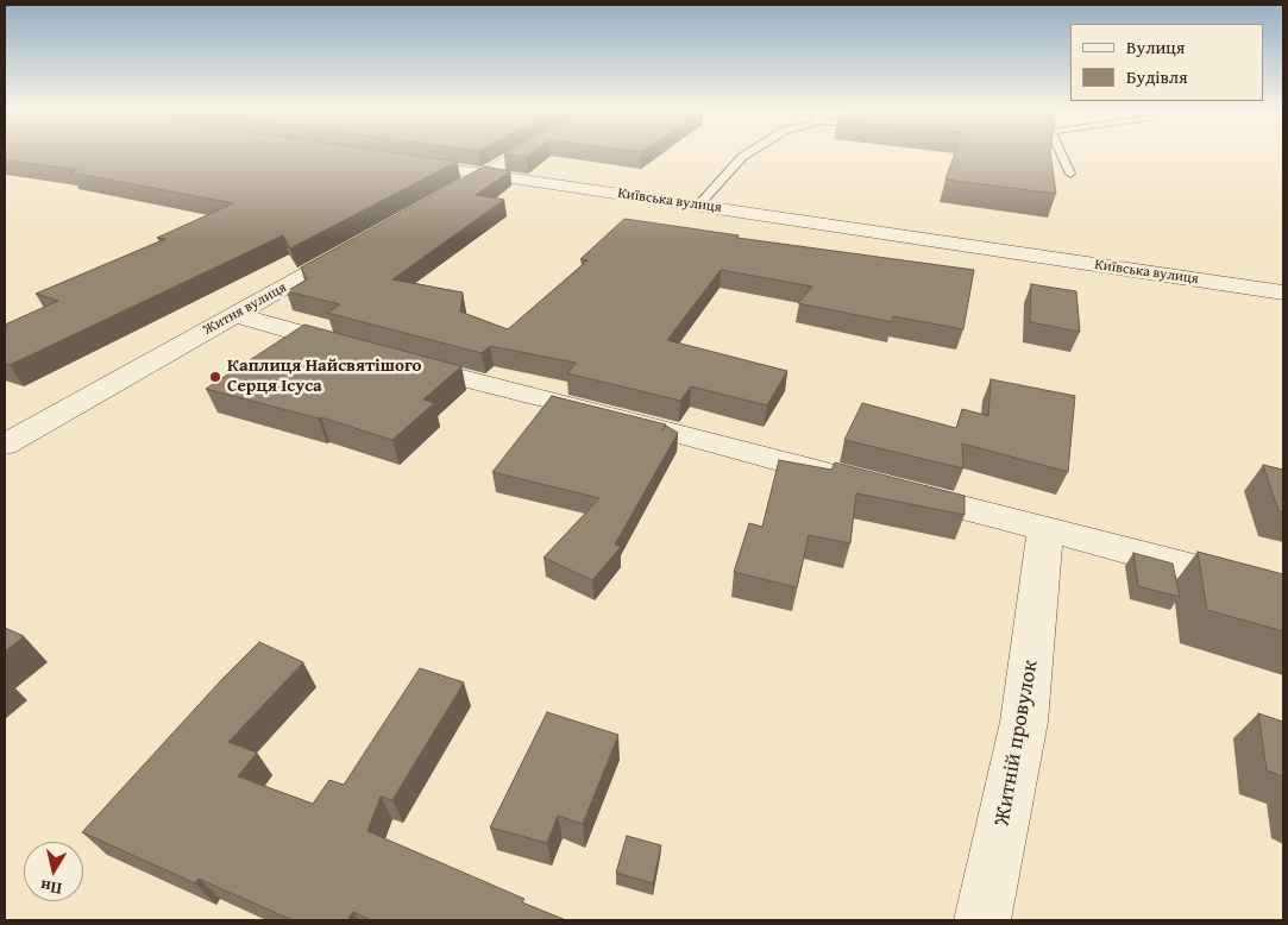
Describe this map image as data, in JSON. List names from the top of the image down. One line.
{"streets":{"street":["Київська вулиця","Житня вулиця","Житній провулок"]},"places":["Каплиця Найсвятішого Серця Ісуса"],"legend":["Вулиця","Будівля"],"north":"bottom"}
